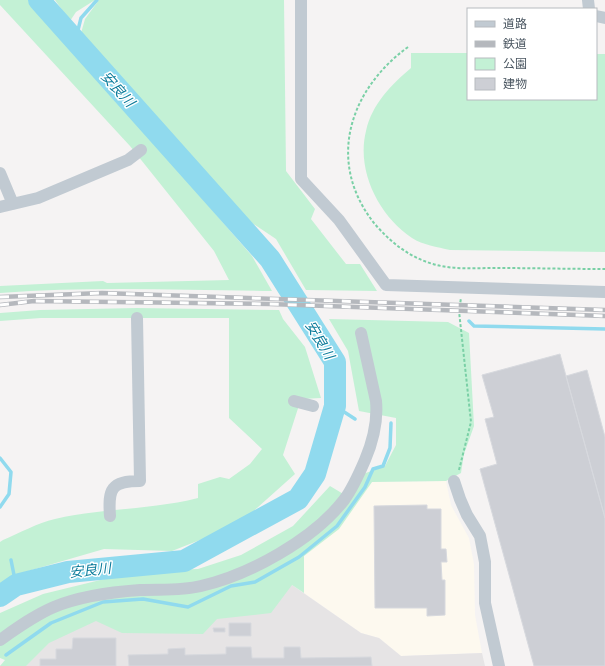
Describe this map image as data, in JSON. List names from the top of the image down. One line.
{"water":["安良川"],"legend":["道路","鉄道","公園","建物"]}
